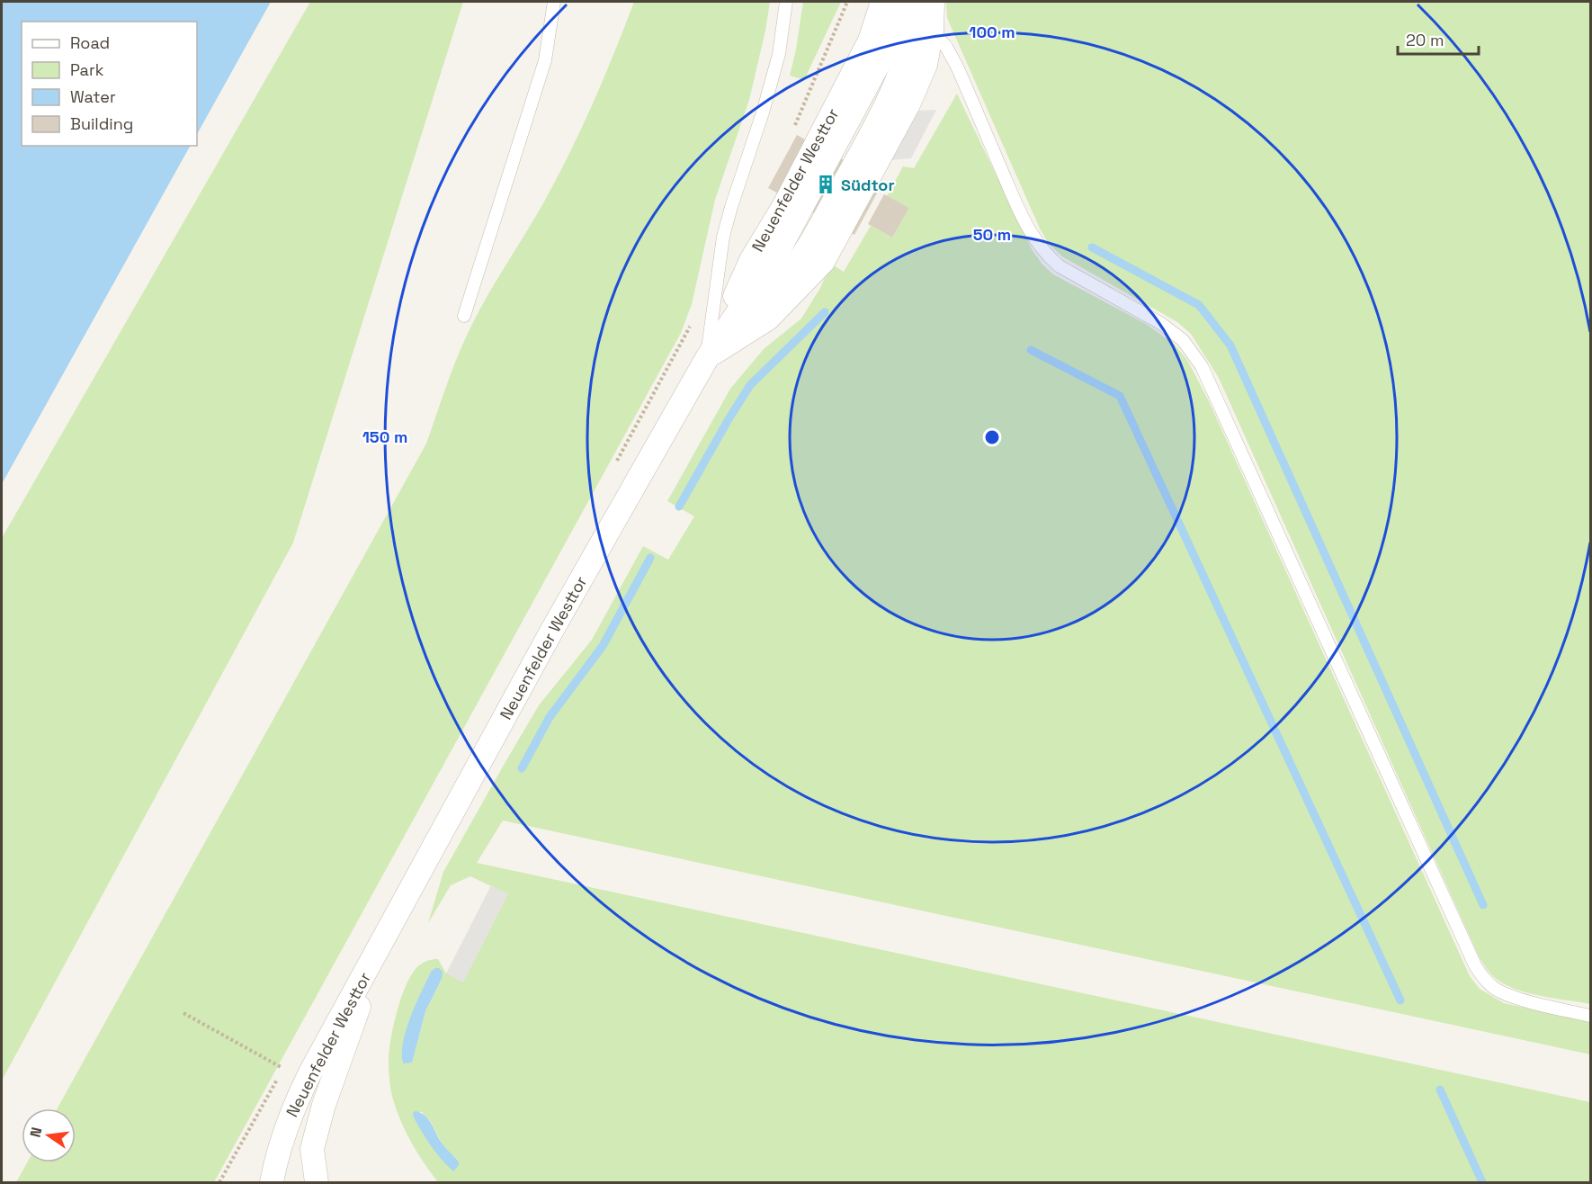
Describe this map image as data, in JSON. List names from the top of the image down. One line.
{"streets":{"street":["Neuenfelder Westtor"]},"places":{"building":["Südtor"]},"legend":["Road","Park","Water","Building"],"scale_bar":"20 m","north":"left","rings":["100 m","50 m","150 m"]}
